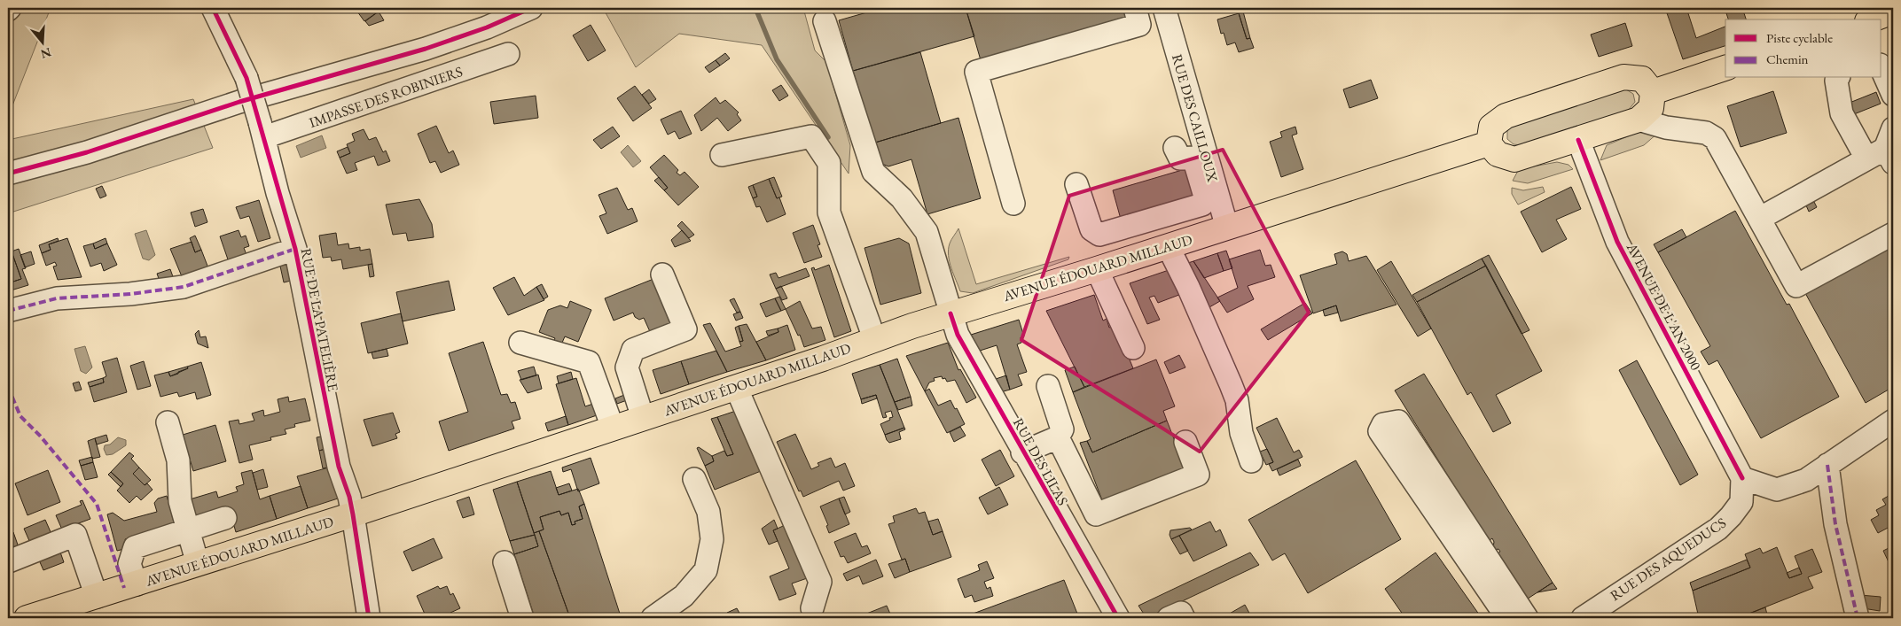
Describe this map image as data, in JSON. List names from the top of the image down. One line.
{"streets":{"main road":["AVENUE ÉDOUARD MILLAUD"],"street":["IMPASSE DES ROBINIERS","RUE DES CAILLOUX","AVENUE DE L'AN 2000","RUE DE LA PATELIÈRE","RUE DES LILAS","RUE DES AQUEDUCS"]},"crossings":[["IMPASSE DES ROBINIERS","RUE DE LA PATELIÈRE"],["RUE DES CAILLOUX","AVENUE ÉDOUARD MILLAUD"],["AVENUE ÉDOUARD MILLAUD","RUE DE LA PATELIÈRE"],["AVENUE ÉDOUARD MILLAUD","RUE DES LILAS"],["AVENUE DE L'AN 2000","RUE DES AQUEDUCS"]],"legend":["Piste cyclable","Chemin"],"north":"bottom"}
